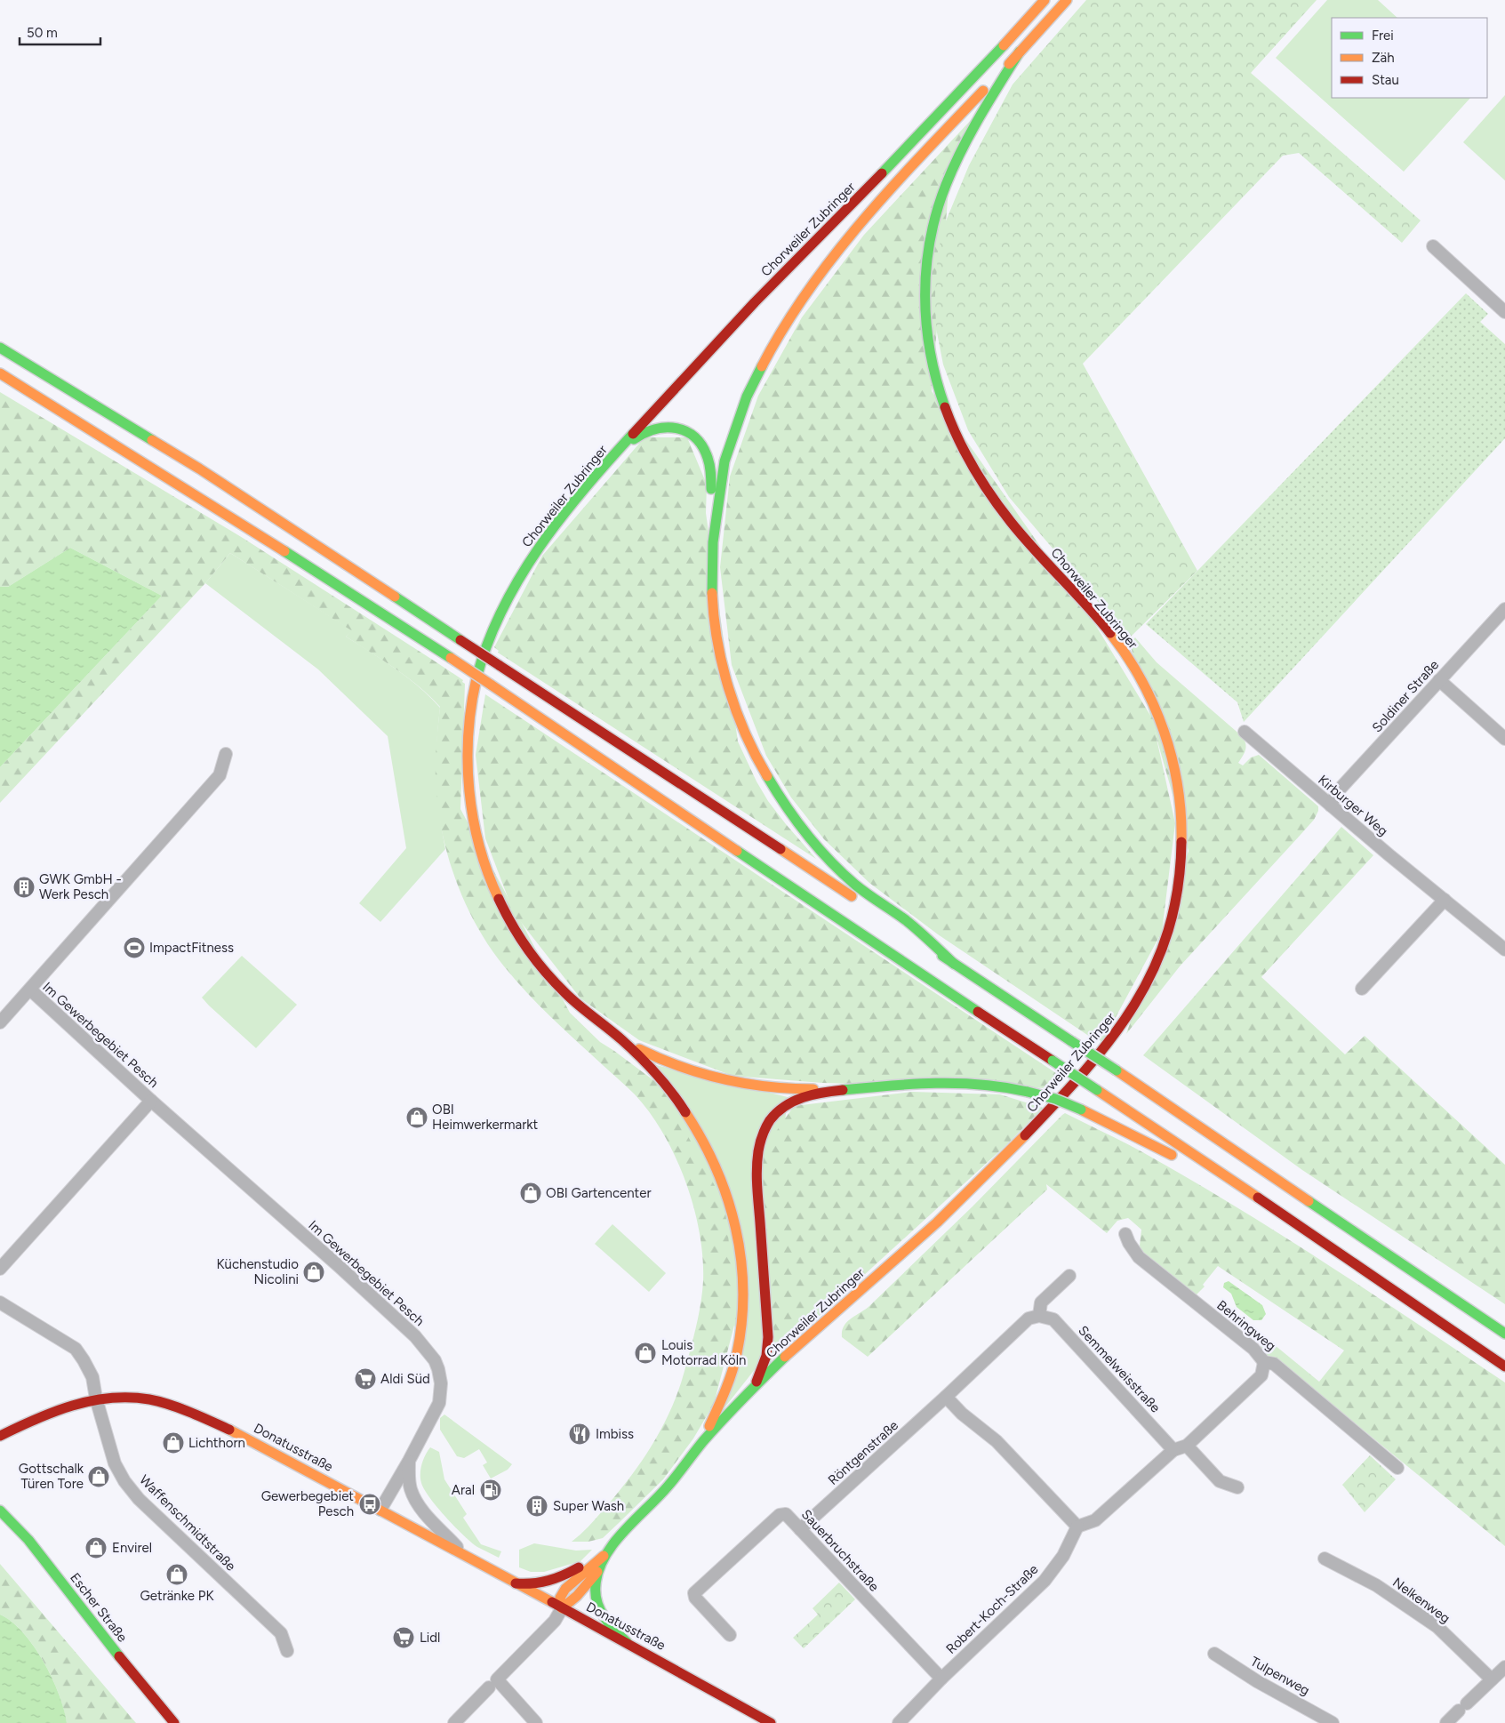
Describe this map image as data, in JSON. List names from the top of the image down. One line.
{"streets":{"main road":["Chorweiler Zubringer","Donatusstraße","Escher Straße"],"street":["Soldiner Straße","Kirburger Weg","Im Gewerbegebiet Pesch","Behringweg","Semmelweisstraße","Röntgenstraße","Waffenschmidtstraße","Sauerbruchstraße","Nelkenweg","Robert-Koch-Straße","Tulpenweg"]},"crossings":[["Chorweiler Zubringer","Donatusstraße"],["Soldiner Straße","Kirburger Weg"],["Im Gewerbegebiet Pesch","Donatusstraße"],["Donatusstraße","Waffenschmidtstraße"],["Röntgenstraße","Sauerbruchstraße"],["Sauerbruchstraße","Robert-Koch-Straße"]],"places":{"building":["GWK GmbH - Werk Pesch","Super Wash"],"sports":["ImpactFitness"],"shop":["OBI Heimwerkermarkt","OBI Gartencenter","Küchenstudio Nicolini","Louis Motorrad Köln","Lichthorn","Gottschalk Türen Tore","Envirel","Getränke PK"],"supermarket":["Aldi Süd","Lidl"],"restaurant":["Imbiss"],"fuel station":["Aral"],"bus stop":["Gewerbegebiet Pesch"]},"legend":["Frei","Zäh","Stau"],"scale_bar":"50 m"}
